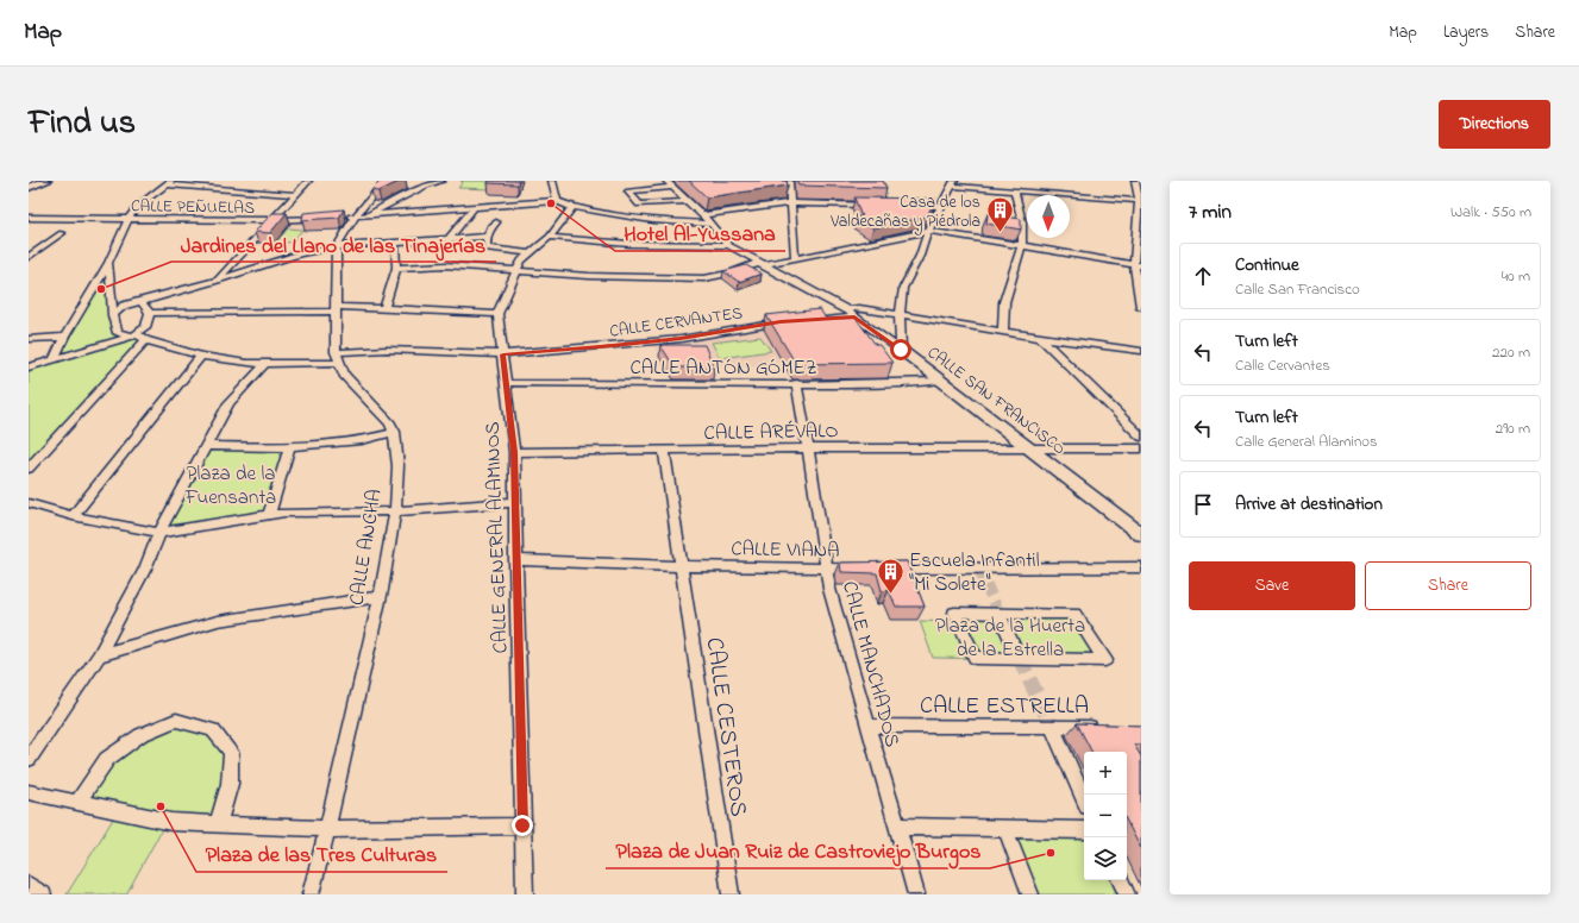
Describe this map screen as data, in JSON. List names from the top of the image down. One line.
{"streets":{"street":["CALLE PEÑUELAS","CALLE CERVANTES","CALLE ANTÓN GÓMEZ","CALLE SAN FRANCISCO","CALLE ARÉVALO","CALLE GENERAL ALAMINOS","CALLE ANCHA","CALLE VIANA","CALLE MANCHADOS","CALLE ESTRELLA","CALLE CESTEROS"]},"crossings":[["CALLE CERVANTES","CALLE GENERAL ALAMINOS"],["CALLE ANTÓN GÓMEZ","CALLE SAN FRANCISCO"],["CALLE ANTÓN GÓMEZ","CALLE GENERAL ALAMINOS"],["CALLE ANTÓN GÓMEZ","CALLE MANCHADOS"],["CALLE SAN FRANCISCO","CALLE ARÉVALO"],["CALLE ARÉVALO","CALLE GENERAL ALAMINOS"],["CALLE ARÉVALO","CALLE MANCHADOS"],["CALLE ARÉVALO","CALLE CESTEROS"],["CALLE GENERAL ALAMINOS","CALLE VIANA"],["CALLE VIANA","CALLE MANCHADOS"],["CALLE VIANA","CALLE CESTEROS"],["CALLE MANCHADOS","CALLE ESTRELLA"]],"parks":["Plaza de la Fuensanta","Plaza de la Huerta de la Estrella"],"places":{"other":["Hotel Al-Yussana","Jardines del Llano de las Tinajerías","Plaza de las Tres Culturas","Plaza de Juan Ruiz de Castroviejo Burgos"],"building":["Casa de los Valdecañas y Piédrola","Escuela Infantil \"Mi Solete\""]},"north":"bottom","page":{"header":"Map","nav":["Map","Layers","Share"],"title":"Find us","buttons":["Directions",["Save","Share"]],"heading":["7 min","Walk · 550 m"],"list":[["Continue","Calle San Francisco","40 m"],["Turn left","Calle Cervantes","220 m"],["Turn left","Calle General Alaminos","290 m"],"Arrive at destination"],"map_buttons":["+","−"]}}
